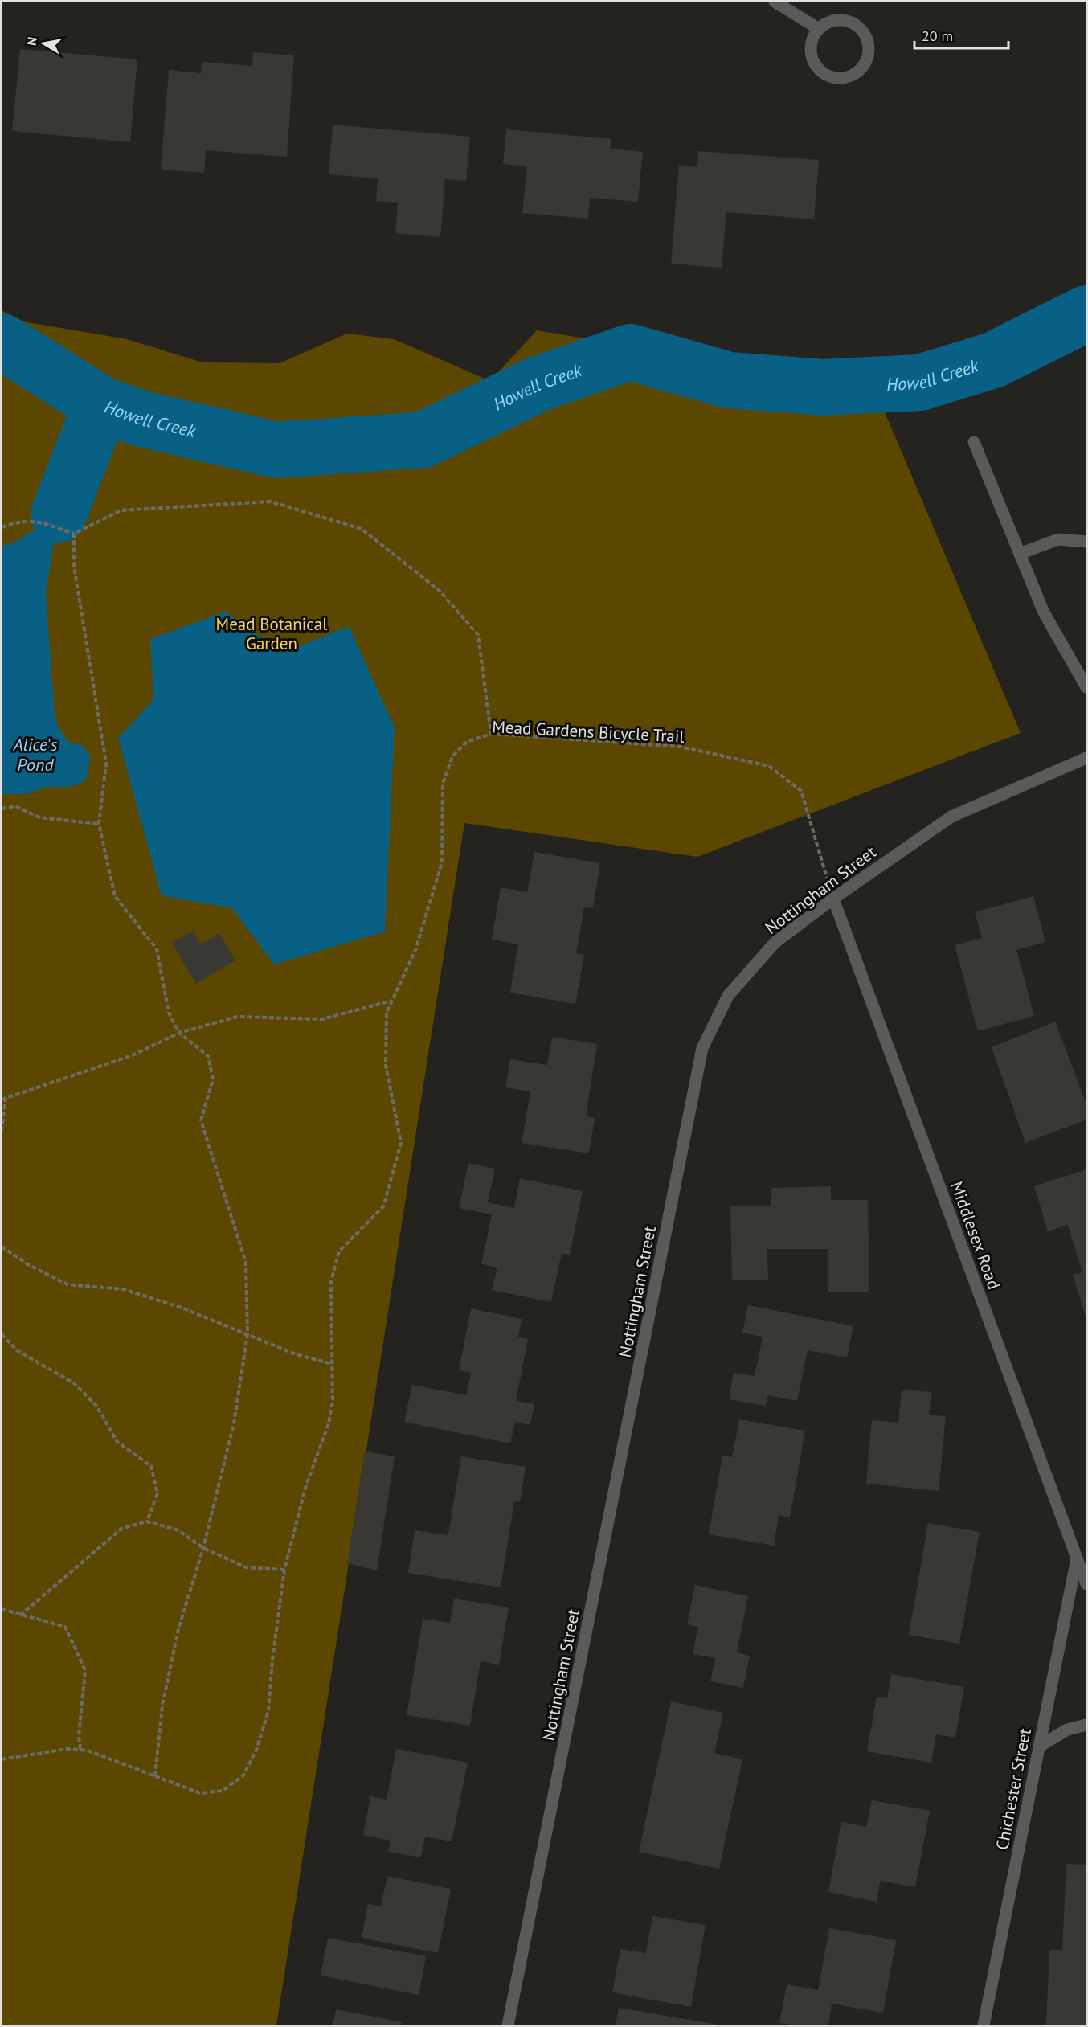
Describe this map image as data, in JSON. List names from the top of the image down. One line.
{"streets":{"street":["Nottingham Street","Middlesex Road","Chichester Street"],"path":["Mead Gardens Bicycle Trail"]},"crossings":[["Mead Gardens Bicycle Trail","Nottingham Street"],["Mead Gardens Bicycle Trail","Middlesex Road"],["Nottingham Street","Middlesex Road"],["Middlesex Road","Chichester Street"]],"water":["Howell Creek","Alice's Pond"],"parks":["Mead Botanical Garden"],"scale_bar":"20 m","north":"left"}
